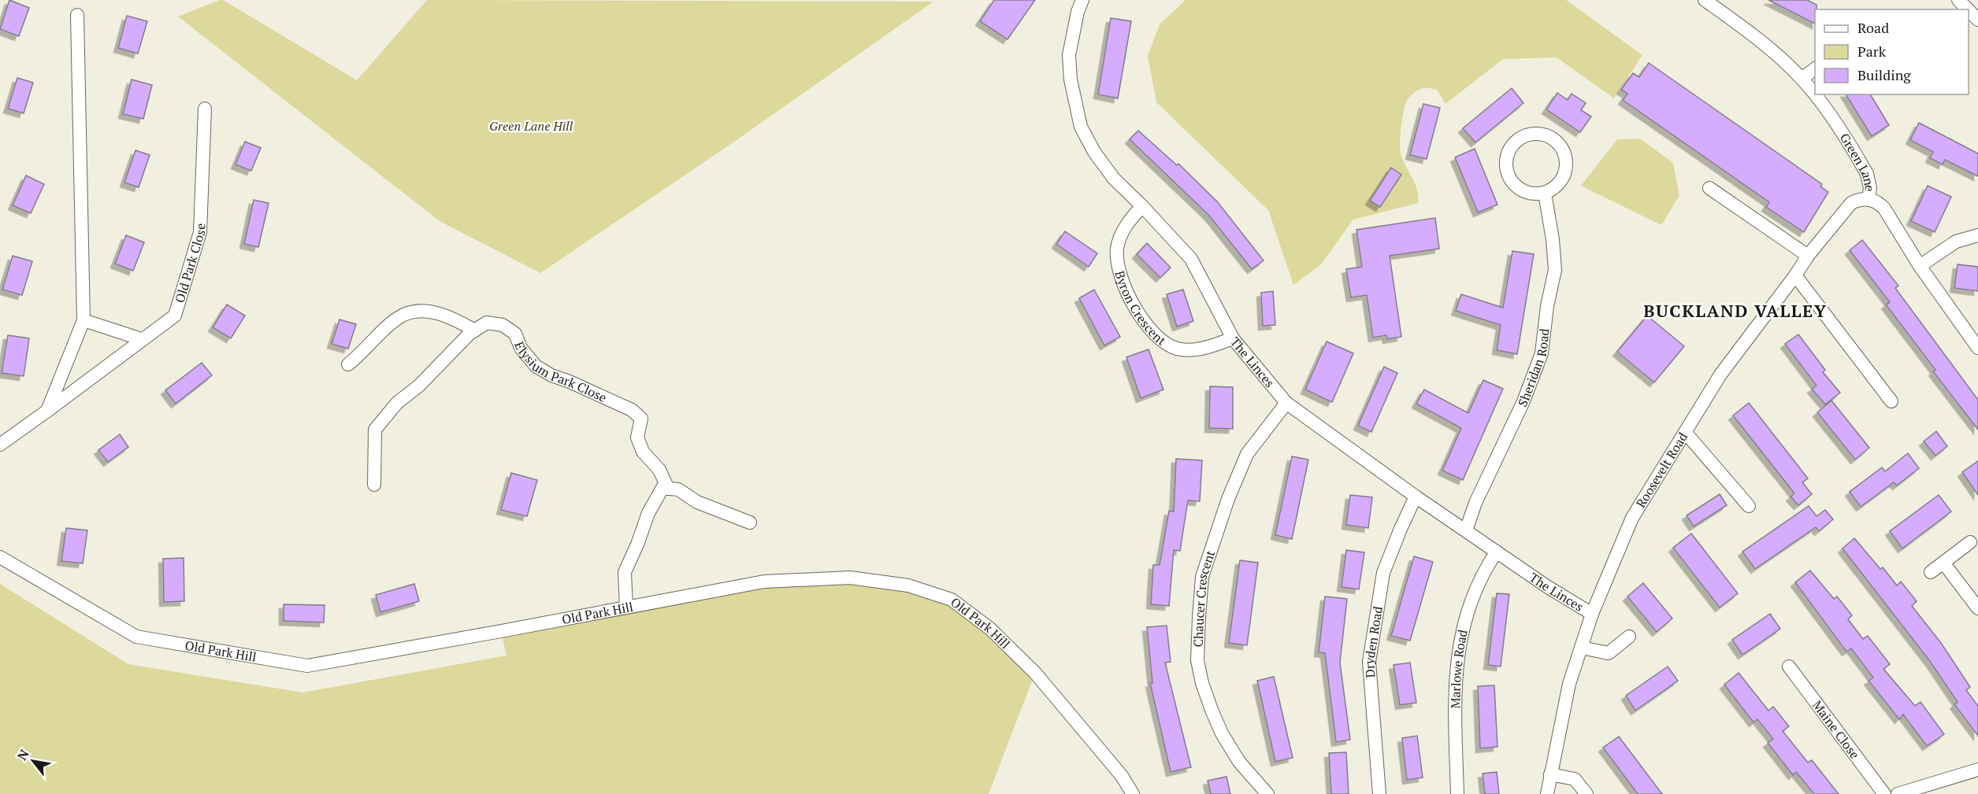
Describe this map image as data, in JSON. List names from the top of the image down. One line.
{"streets":{"street":["Green Lane","Old Park Close","Byron Crescent","The Linces","Sheridan Road","Elysium Park Close","Roosevelt Road","Chaucer Crescent","Old Park Hill","Dryden Road","Marlowe Road","Maine Close"]},"crossings":[["Green Lane","Roosevelt Road"],["Byron Crescent","The Linces"],["The Linces","Sheridan Road"],["The Linces","Roosevelt Road"],["The Linces","Chaucer Crescent"],["The Linces","Dryden Road"],["The Linces","Marlowe Road"]],"districts":["BUCKLAND VALLEY"],"parks":["Green Lane Hill"],"legend":["Road","Park","Building"],"north":"top left"}
